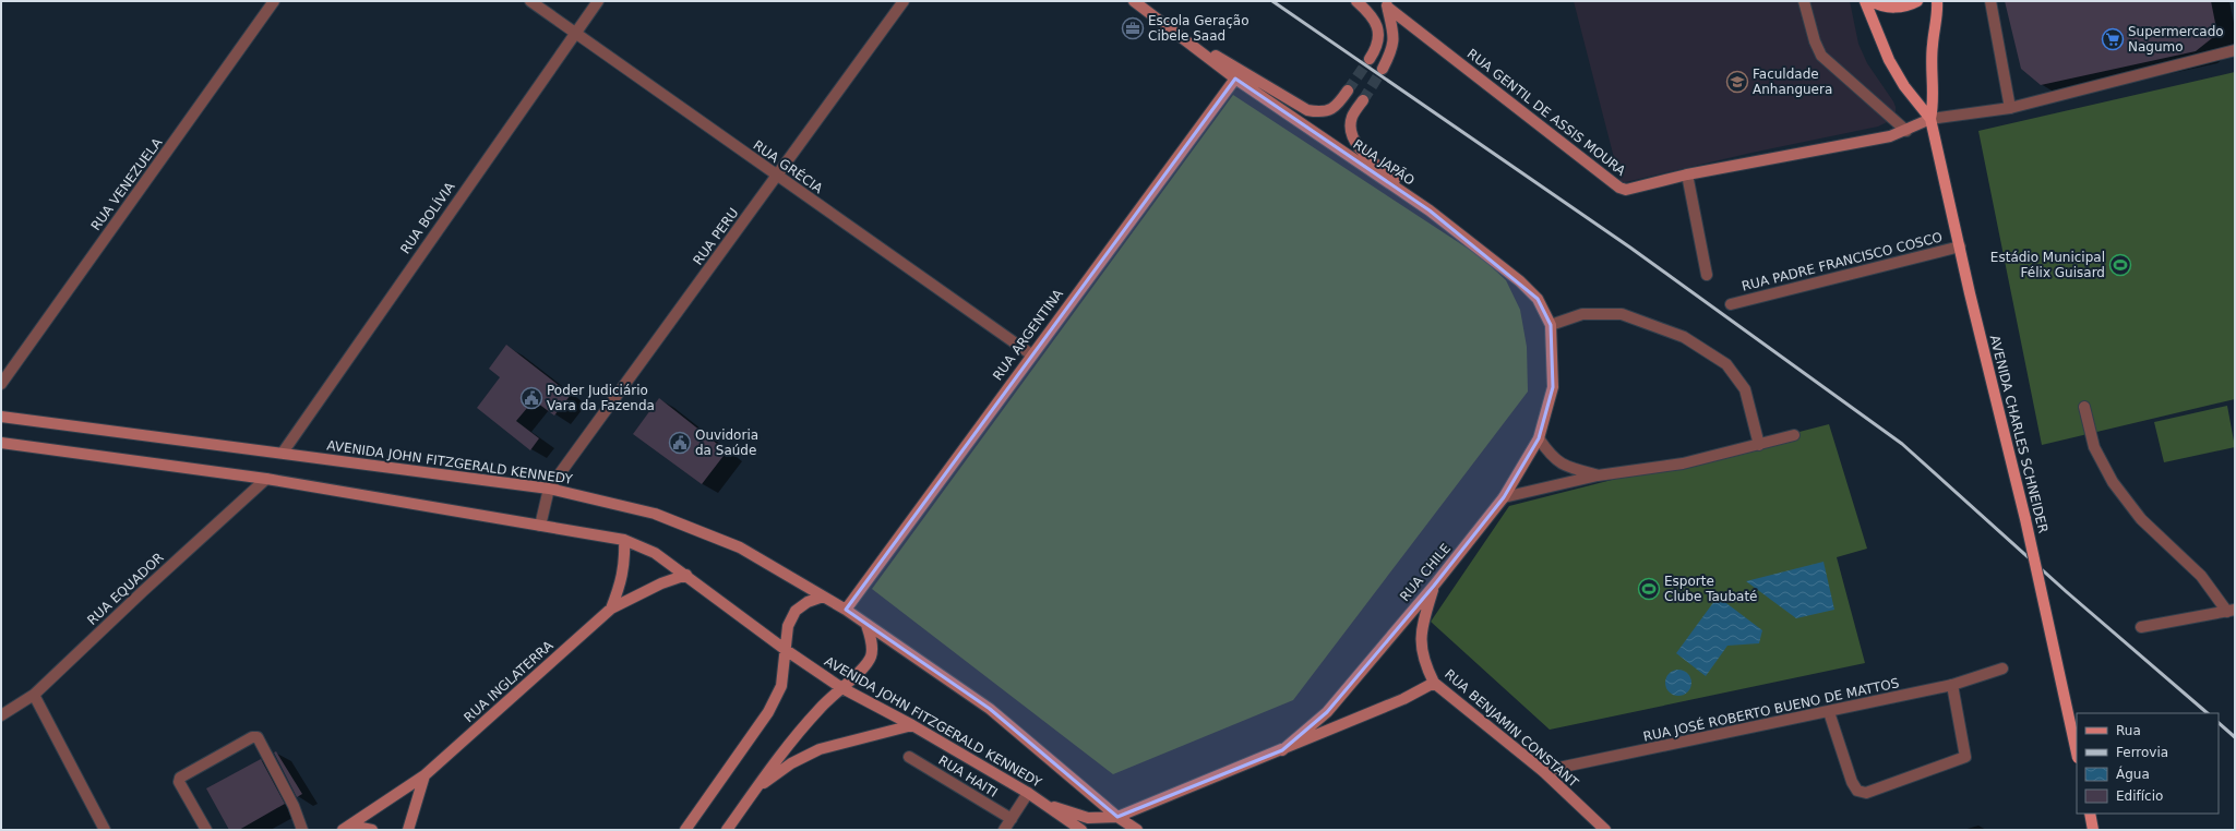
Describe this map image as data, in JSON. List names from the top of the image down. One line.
{"streets":{"main road":["RUA GENTIL DE ASSIS MOURA","RUA JAPÃO","RUA ARGENTINA","AVENIDA CHARLES SCHNEIDER","AVENIDA JOHN FITZGERALD KENNEDY","RUA CHILE","RUA INGLATERRA","RUA BENJAMIN CONSTANT"],"street":["RUA GRÉCIA","RUA VENEZUELA","RUA BOLÍVIA","RUA PERU","RUA PADRE FRANCISCO COSCO","RUA EQUADOR","RUA JOSÉ ROBERTO BUENO DE MATTOS","RUA HAITI"]},"crossings":[["RUA GENTIL DE ASSIS MOURA","AVENIDA CHARLES SCHNEIDER"],["RUA JAPÃO","RUA ARGENTINA"],["RUA JAPÃO","RUA CHILE"],["RUA GRÉCIA","RUA BOLÍVIA"],["RUA GRÉCIA","RUA PERU"],["RUA GRÉCIA","RUA ARGENTINA"],["RUA BOLÍVIA","AVENIDA JOHN FITZGERALD KENNEDY"],["RUA PERU","AVENIDA JOHN FITZGERALD KENNEDY"],["RUA PADRE FRANCISCO COSCO","AVENIDA CHARLES SCHNEIDER"],["RUA ARGENTINA","AVENIDA JOHN FITZGERALD KENNEDY"],["AVENIDA JOHN FITZGERALD KENNEDY","RUA CHILE"],["AVENIDA JOHN FITZGERALD KENNEDY","RUA EQUADOR"],["RUA CHILE","RUA BENJAMIN CONSTANT"],["RUA JOSÉ ROBERTO BUENO DE MATTOS","RUA BENJAMIN CONSTANT"]],"places":{"office":["Escola Geração Cibele Saad"],"supermarket":["Supermercado Nagumo"],"school or university":["Faculdade Anhanguera"],"sports":["Estádio Municipal Félix Guisard","Esporte Clube Taubaté"],"public building":["Poder Judiciário Vara da Fazenda","Ouvidoria da Saúde"]},"legend":["Rua","Ferrovia","Água","Edifício"]}
